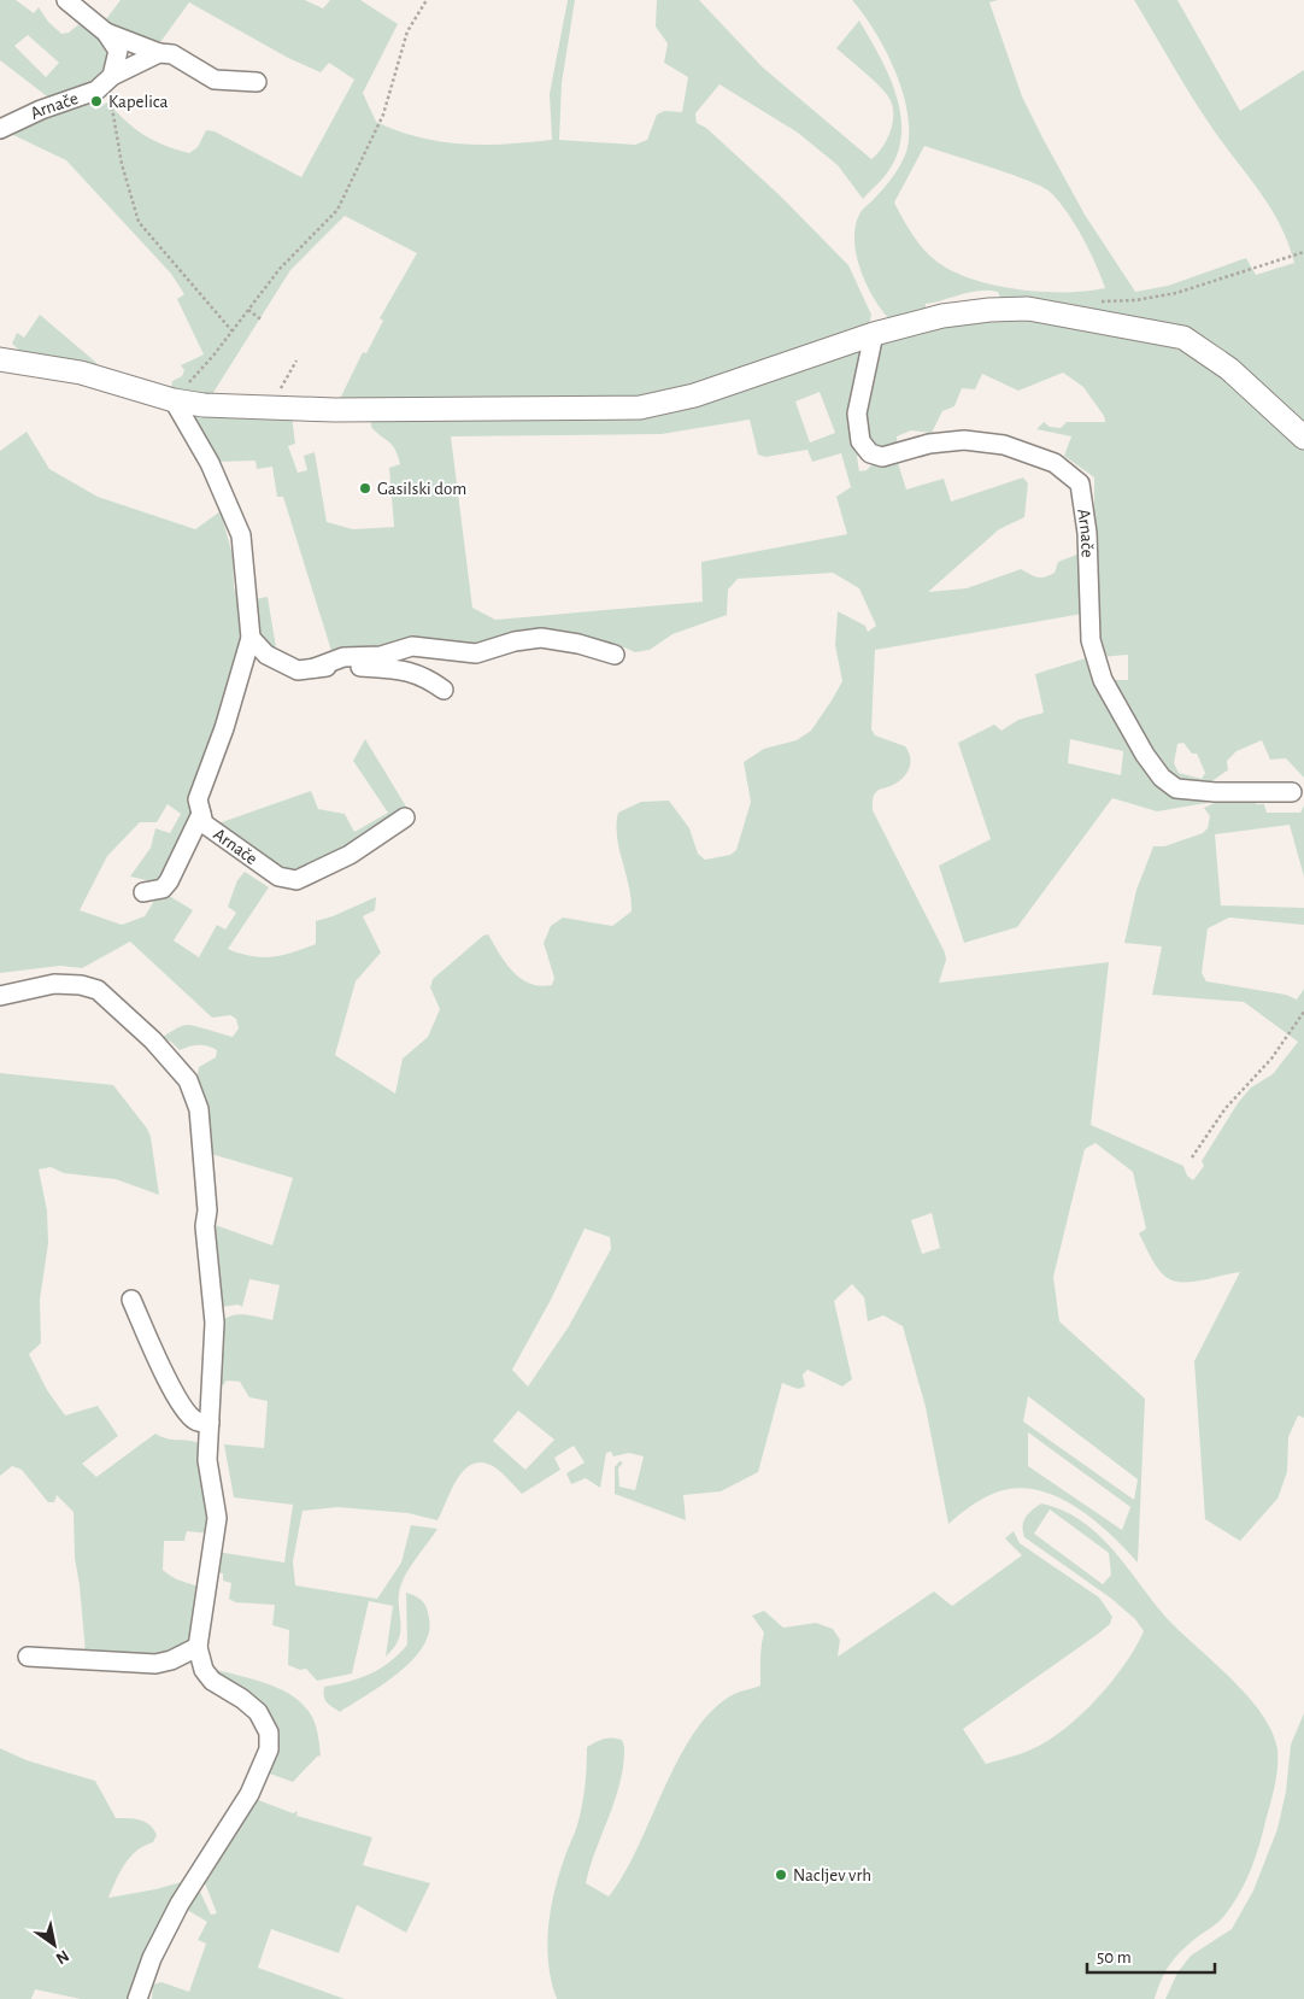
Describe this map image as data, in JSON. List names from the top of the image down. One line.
{"streets":{"street":["Arnače"]},"places":["Kapelica","Gasilski dom","Nacljev vrh"],"scale_bar":"50 m","north":"bottom right"}
